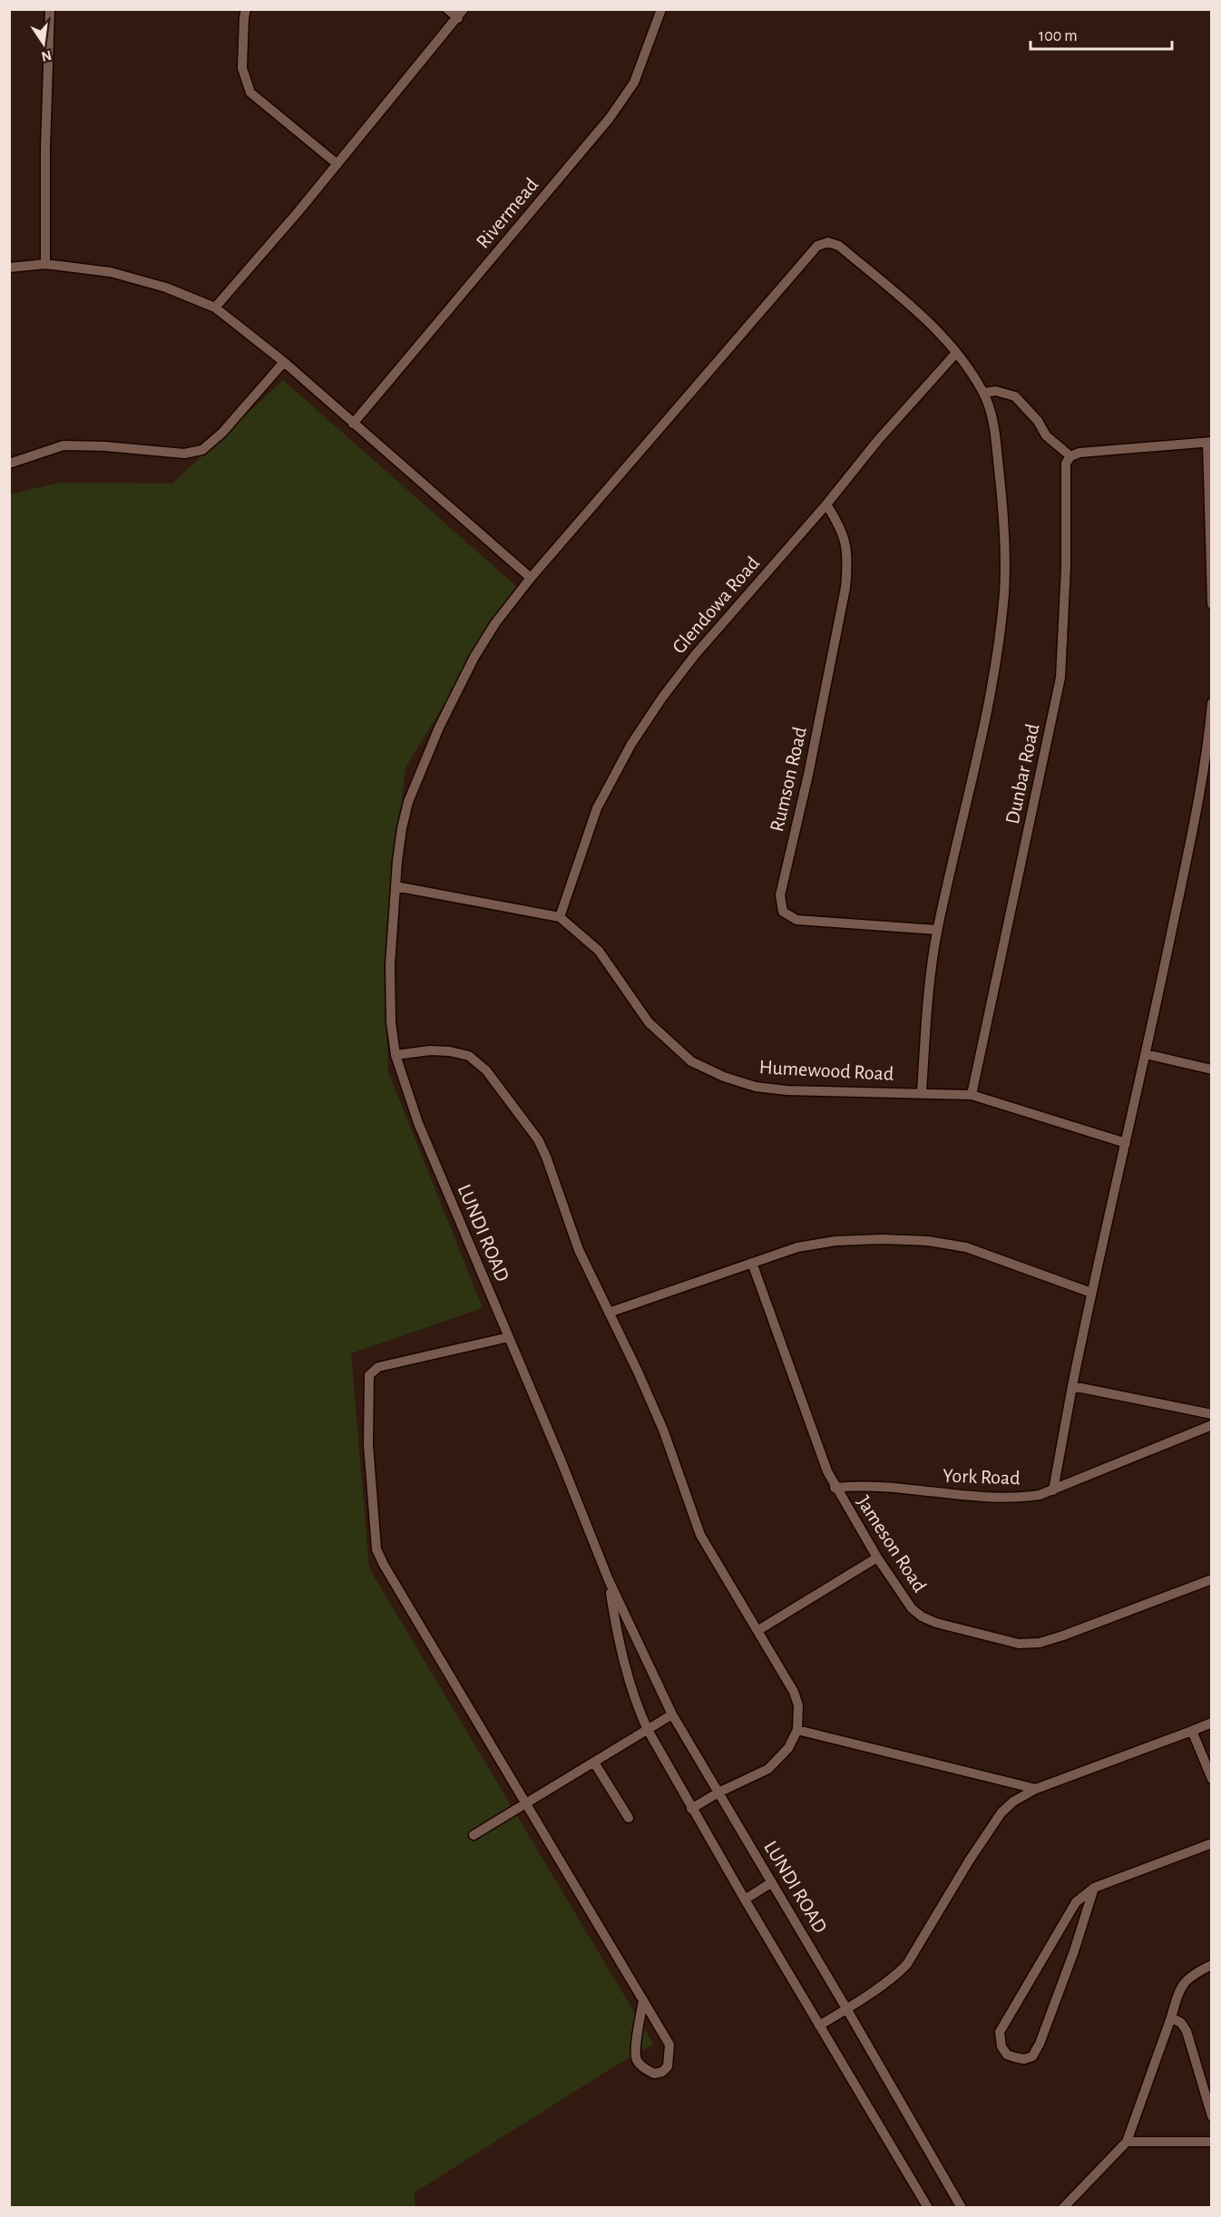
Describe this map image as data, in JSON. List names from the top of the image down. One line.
{"streets":{"street":["Rivermead","Glendowa Road","Dunbar Road","Rumson Road","Humewood Road","LUNDI ROAD","York Road","Jameson Road"]},"crossings":[["Glendowa Road","Rumson Road"],["Glendowa Road","Humewood Road"],["Glendowa Road","LUNDI ROAD"],["Dunbar Road","Humewood Road"],["Rumson Road","LUNDI ROAD"],["Humewood Road","LUNDI ROAD"],["York Road","Jameson Road"]],"scale_bar":"100 m","north":"bottom"}
